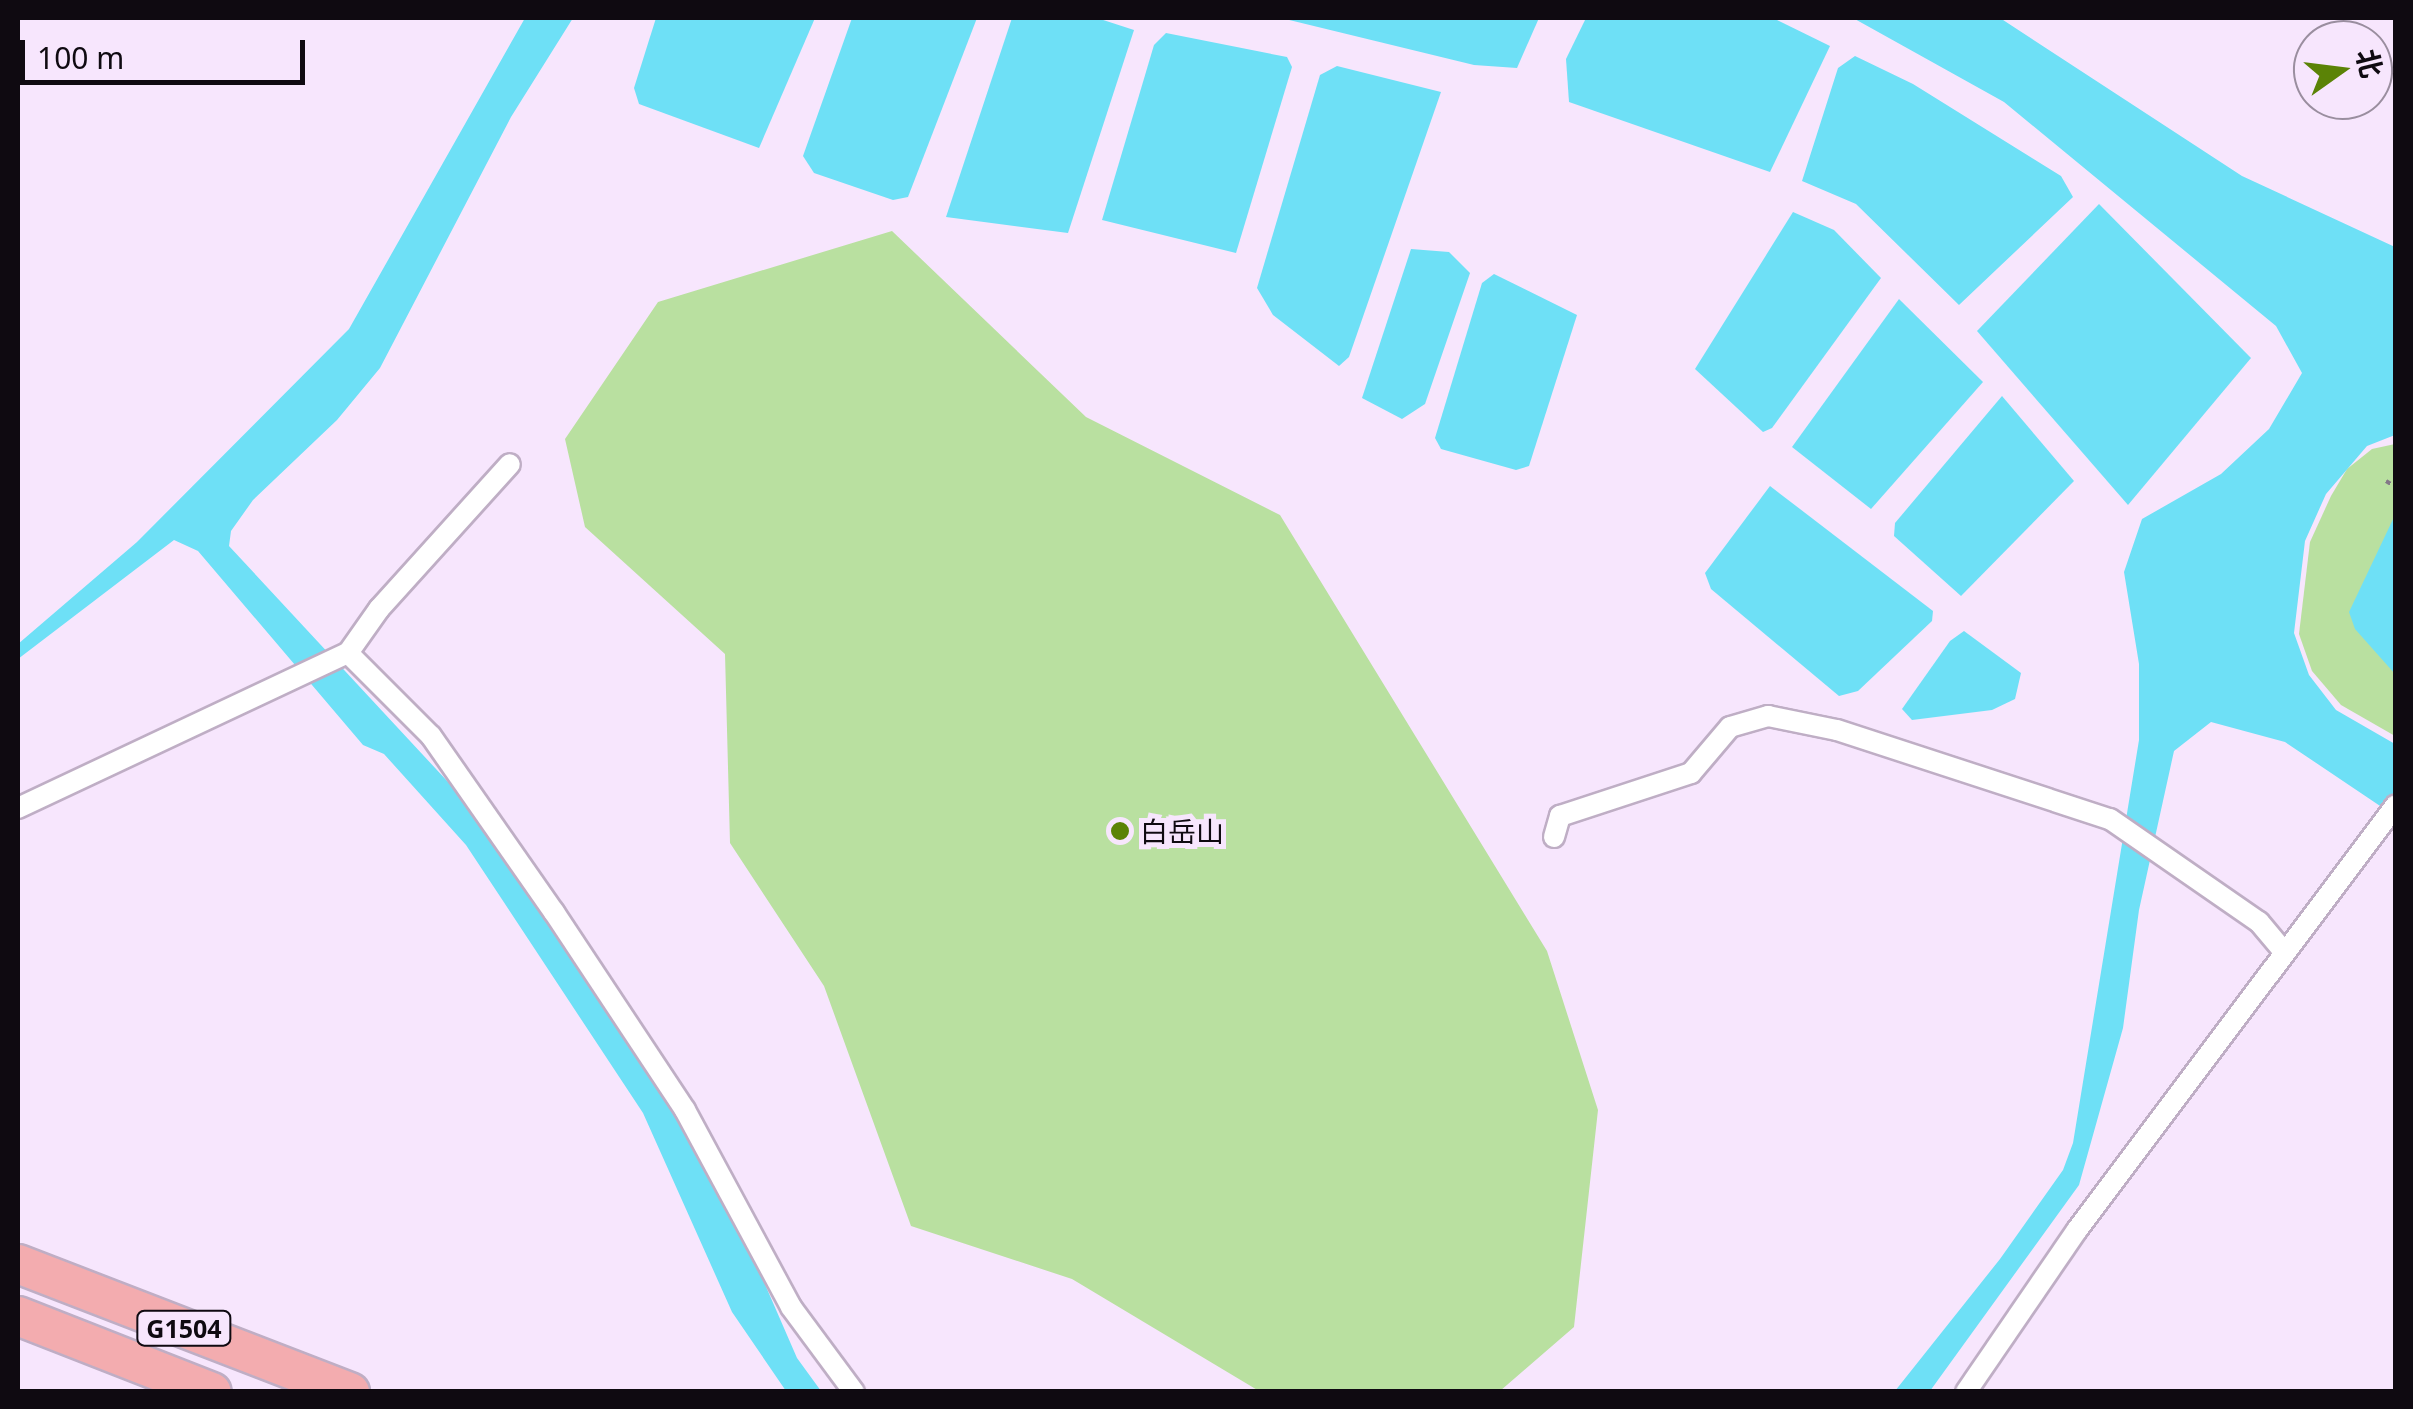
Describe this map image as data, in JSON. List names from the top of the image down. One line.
{"streets":{"highway":["G1504"]},"places":["白岳山"],"scale_bar":"100 m","north":"right"}
